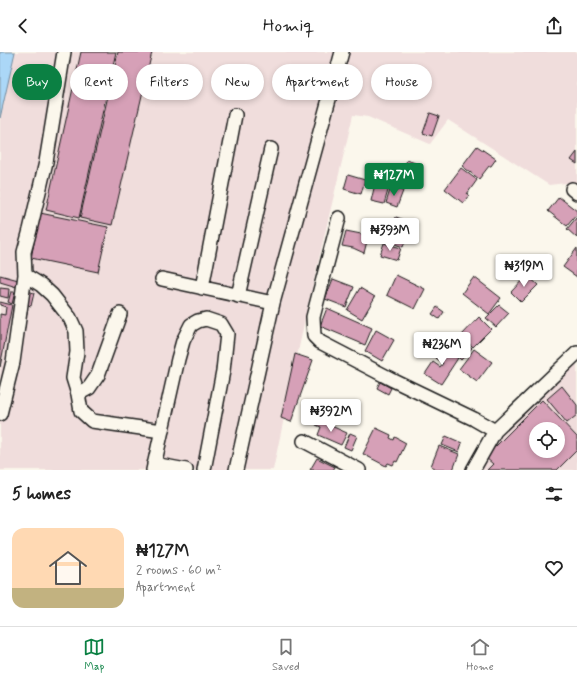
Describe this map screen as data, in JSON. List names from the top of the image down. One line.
{"page":{"header":"Homiq","chip":["Buy","Rent","Filters","New","Apartment","House"],"price":["₦127M","₦393M","₦319M","₦236M","₦392M"],"heading":"5 homes","list":[{"name":"₦127M","note":"2 rooms · 60 m² · Apartment"}],"tabs":["Map","Saved","Home"]}}
